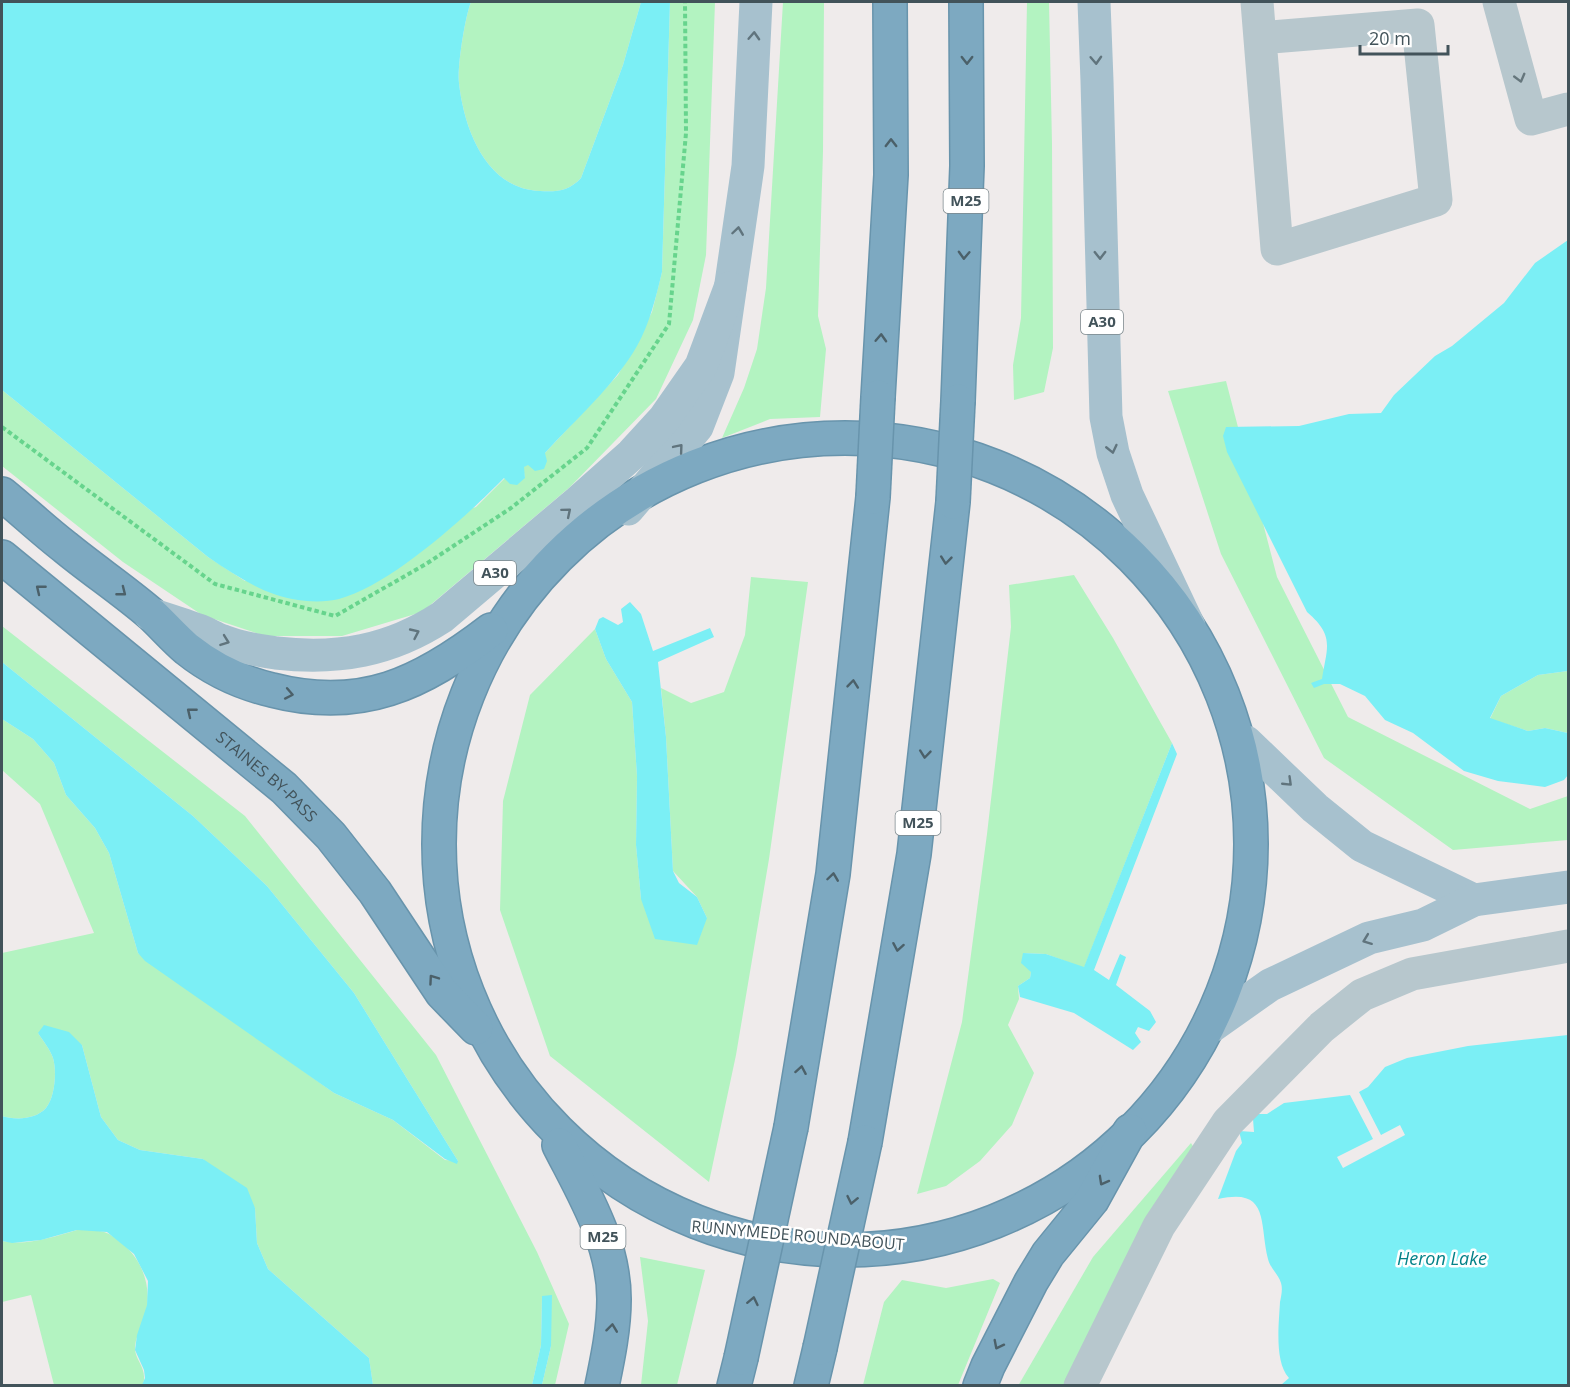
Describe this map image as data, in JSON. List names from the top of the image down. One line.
{"streets":{"highway":["M25","A30","STAINES BY-PASS","RUNNYMEDE ROUNDABOUT"]},"crossings":[["M25","RUNNYMEDE ROUNDABOUT"],["A30","RUNNYMEDE ROUNDABOUT"],["STAINES BY-PASS","RUNNYMEDE ROUNDABOUT"]],"one_way":["STAINES BY-PASS"],"water":["Heron Lake"],"scale_bar":"20 m"}
